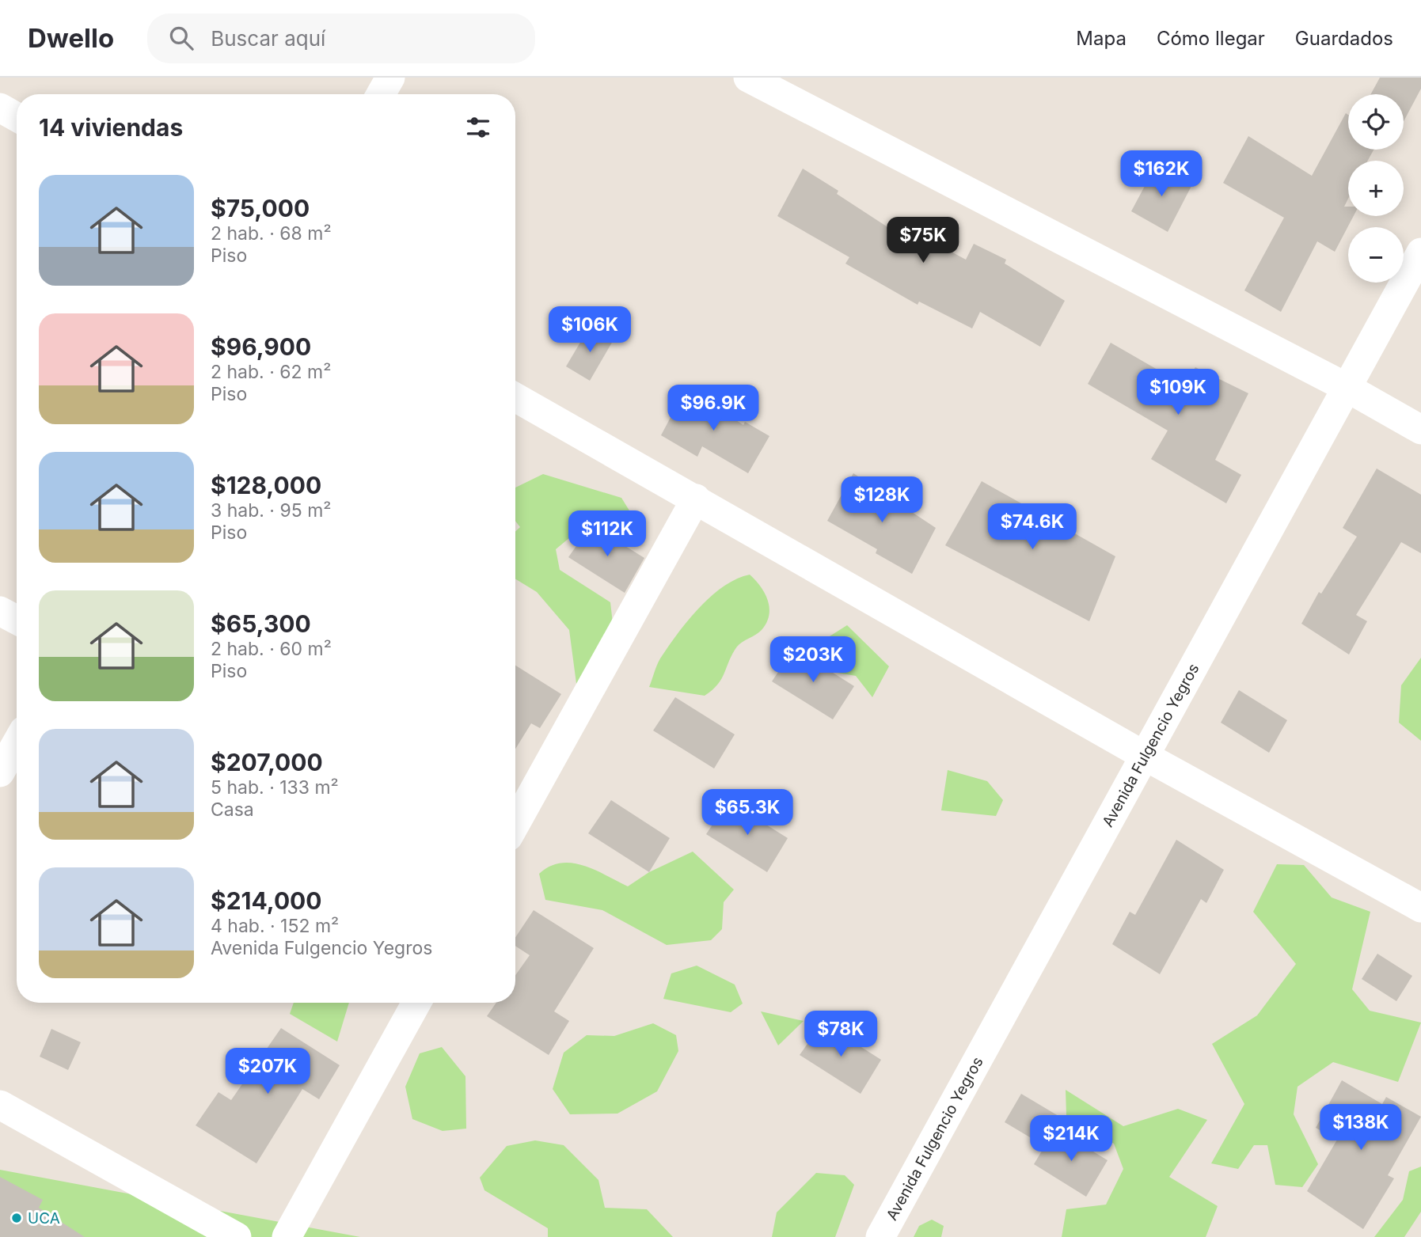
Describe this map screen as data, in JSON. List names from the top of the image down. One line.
{"streets":{"street":["Avenida Fulgencio Yegros"]},"places":["UCA"],"page":{"header":"Dwello","search":"Buscar aquí","nav":["Mapa","Cómo llegar","Guardados"],"map_buttons":["+","−"],"heading":"14 viviendas","price":["$162K","$75K","$106K","$109K","$96.9K","$128K","$74.6K","$112K","$203K","$65.3K","$78K","$207K","$138K","$214K"],"list":[{"name":"$75,000","note":"2 hab. · 68 m² · Piso"},{"name":"$96,900","note":"2 hab. · 62 m² · Piso"},{"name":"$128,000","note":"3 hab. · 95 m² · Piso"},{"name":"$65,300","note":"2 hab. · 60 m² · Piso"},{"name":"$207,000","note":"5 hab. · 133 m² · Casa"},{"name":"$214,000","note":"4 hab. · 152 m² · Avenida Fulgencio Yegros"}]}}
